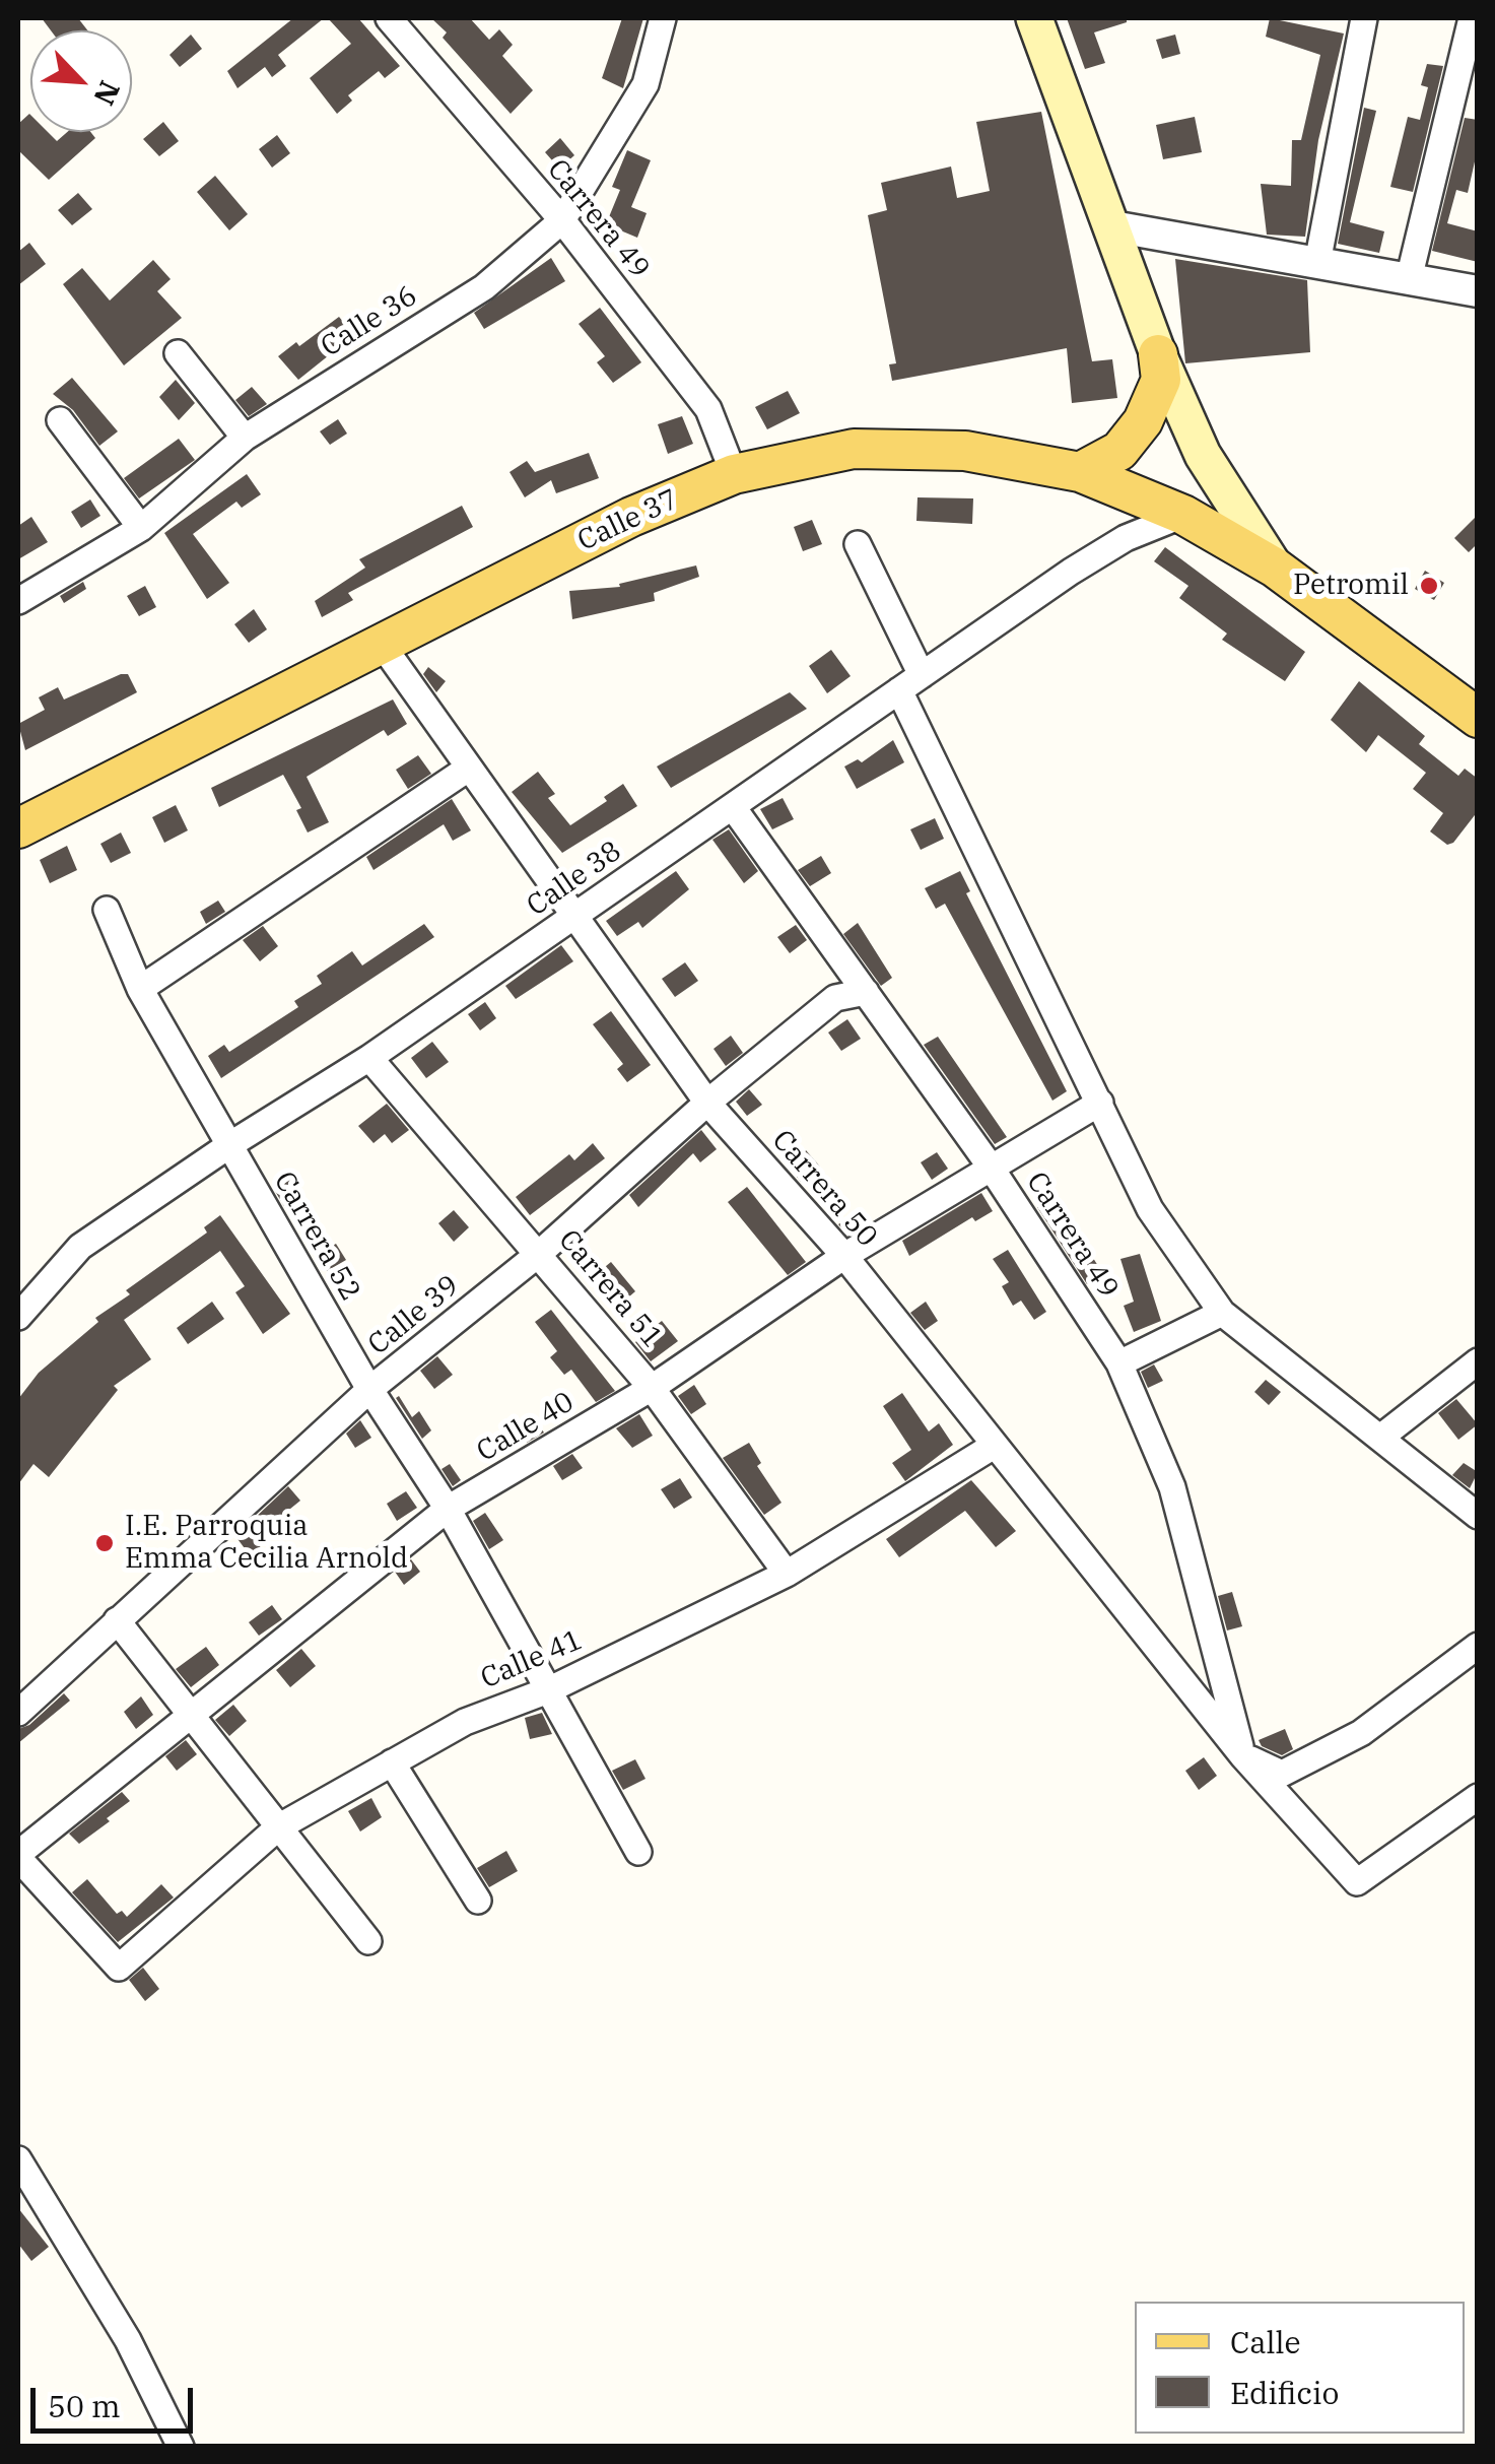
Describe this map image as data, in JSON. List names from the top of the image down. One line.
{"streets":{"main road":["Calle 37"],"street":["Carrera 49","Calle 36","Calle 38","Carrera 50","Carrera 52","Carrera 51","Calle 39","Calle 40","Calle 41"]},"crossings":[["Carrera 49","Calle 36"],["Carrera 49","Calle 37"],["Carrera 49","Calle 38"],["Carrera 49","Carrera 50"],["Carrera 49","Calle 39"],["Carrera 49","Calle 40"],["Calle 37","Calle 38"],["Calle 37","Carrera 50"],["Calle 38","Carrera 50"],["Calle 38","Carrera 52"],["Calle 38","Carrera 51"],["Carrera 50","Calle 39"],["Carrera 50","Calle 40"],["Carrera 50","Calle 41"],["Carrera 52","Calle 39"],["Carrera 52","Calle 40"],["Carrera 52","Calle 41"],["Carrera 51","Calle 39"],["Carrera 51","Calle 40"],["Carrera 51","Calle 41"],["Calle 40","Calle 41"]],"places":["Petromil","I.E. Parroquia Emma Cecilia Arnold"],"legend":["Calle","Edificio"],"scale_bar":"50 m","north":"bottom right"}
